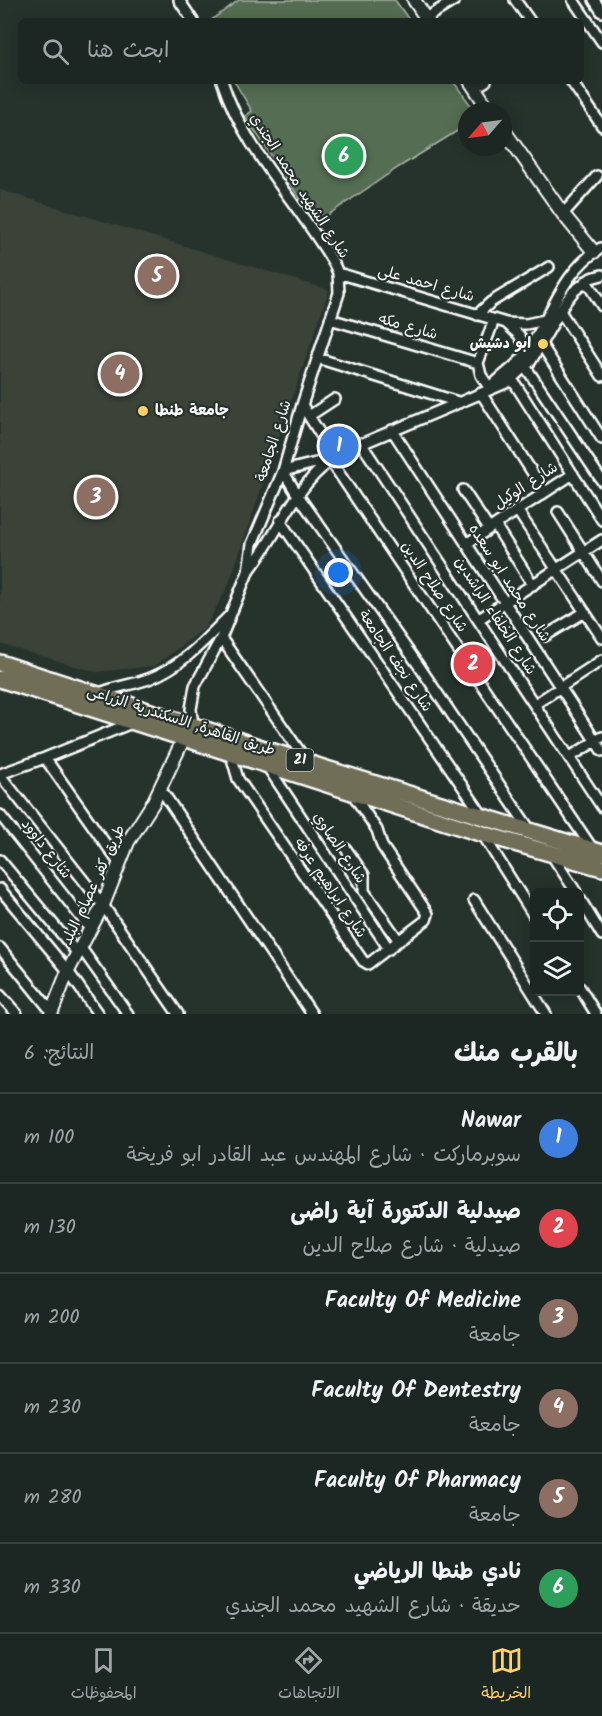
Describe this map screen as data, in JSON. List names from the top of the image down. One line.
{"streets":{"highway":["طريق القاهرة, الاسكندرية الزراعى","21"],"street":["شارع الشهيد محمد الجندي","شارع احمد على","شارع مكه","شارع الجامعة","شارع الوكيل","شارع محمد ابو سعده","شارع صلاح الدين","شارع الخلفاء الراشدين","شارع نجف الجامعة","شارع الصاوي","شارع داوود","طريق كفر عصام البلد","شارع ابراهيم عرفه"]},"crossings":[["شارع الشهيد محمد الجندي","شارع احمد على"],["شارع الشهيد محمد الجندي","شارع الجامعة"],["شارع احمد على","شارع الجامعة"],["شارع مكه","شارع الجامعة"],["شارع الجامعة","شارع صلاح الدين"],["شارع الجامعة","طريق القاهرة, الاسكندرية الزراعى"],["شارع الجامعة","طريق كفر عصام البلد"],["شارع الوكيل","شارع محمد ابو سعده"],["شارع صلاح الدين","طريق القاهرة, الاسكندرية الزراعى"],["شارع نجف الجامعة","طريق القاهرة, الاسكندرية الزراعى"],["طريق القاهرة, الاسكندرية الزراعى","شارع الصاوي"],["طريق القاهرة, الاسكندرية الزراعى","طريق كفر عصام البلد"],["طريق القاهرة, الاسكندرية الزراعى","شارع ابراهيم عرفه"],["شارع الصاوي","شارع ابراهيم عرفه"],["شارع داوود","طريق كفر عصام البلد"]],"places":["ابو دشيش","جامعة طنطا"],"north":"bottom left","page":{"search":"ابحث هنا","pins":["6","5","4","1","3","2"],"heading":["بالقرب منك","النتائج: 6"],"list":[{"mark":"1","name":"Nawar","note":"سوبرماركت · شارع المهندس عبد القادر ابو فريخة","value":"100 m"},{"mark":"2","name":"صيدلية الدكتورة آية راضى","note":"صيدلية · شارع صلاح الدين","value":"130 m"},{"mark":"3","name":"Faculty Of Medicine","note":"جامعة","value":"200 m"},{"mark":"4","name":"Faculty Of Dentestry","note":"جامعة","value":"230 m"},{"mark":"5","name":"Faculty Of Pharmacy","note":"جامعة","value":"280 m"},{"mark":"6","name":"نادي طنطا الرياضي","note":"حديقة · شارع الشهيد محمد الجندي","value":"330 m"}],"nav":["الخريطة","الاتجاهات","المحفوظات"]}}
